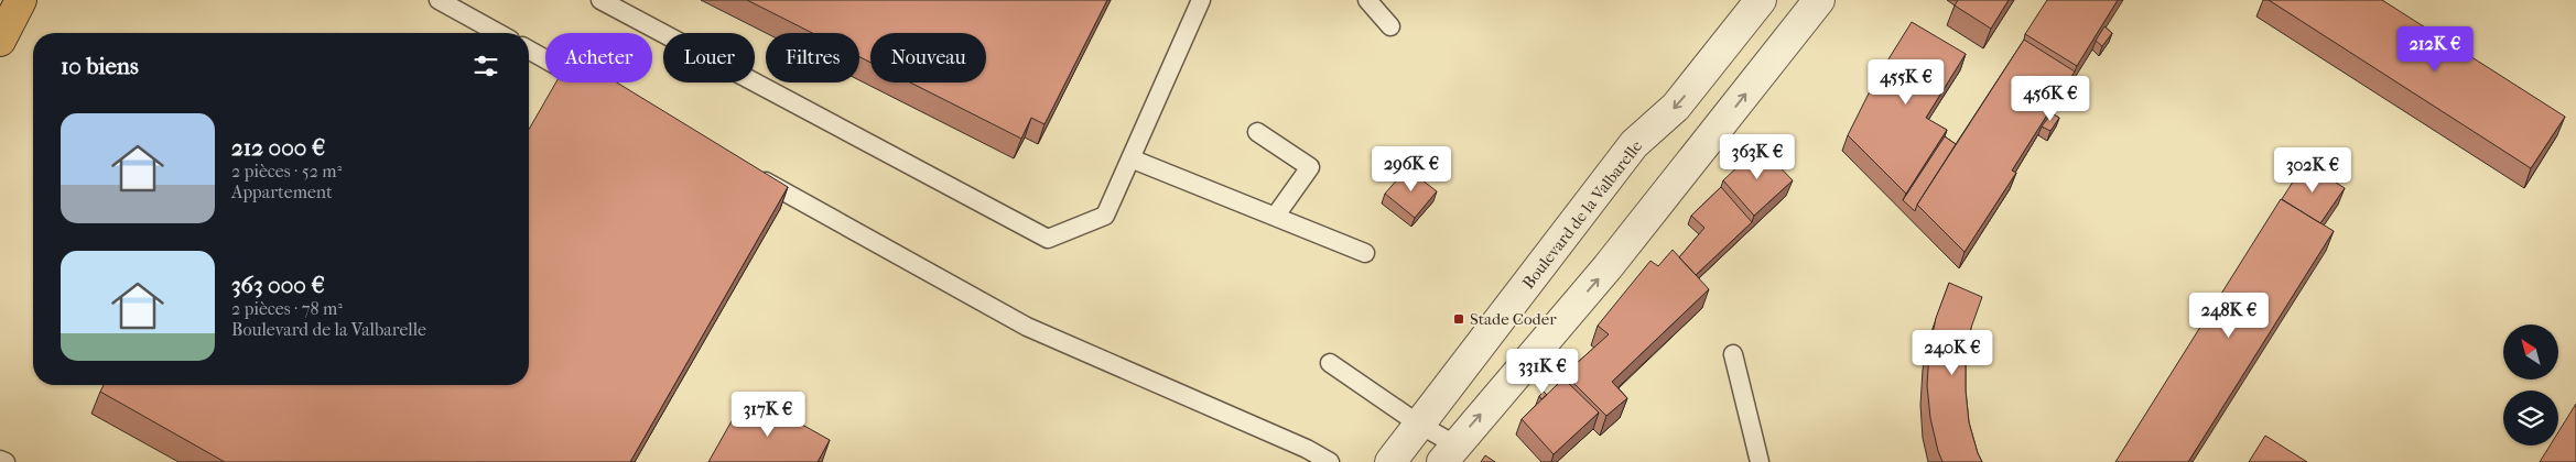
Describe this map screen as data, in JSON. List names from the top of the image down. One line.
{"streets":{"street":["Boulevard de la Valbarelle"]},"places":{"transit":["Stade Coder"]},"north":"top left","page":{"price":["212K €","455K €","456K €","363K €","296K €","302K €","248K €","240K €","331K €","317K €"],"chip":["Acheter","Louer","Filtres","Nouveau"],"heading":"10 biens","list":[{"name":"212 000 €","note":"2 pièces · 52 m² · Appartement"},{"name":"363 000 €","note":"2 pièces · 78 m² · Boulevard de la Valbarelle"}]}}
